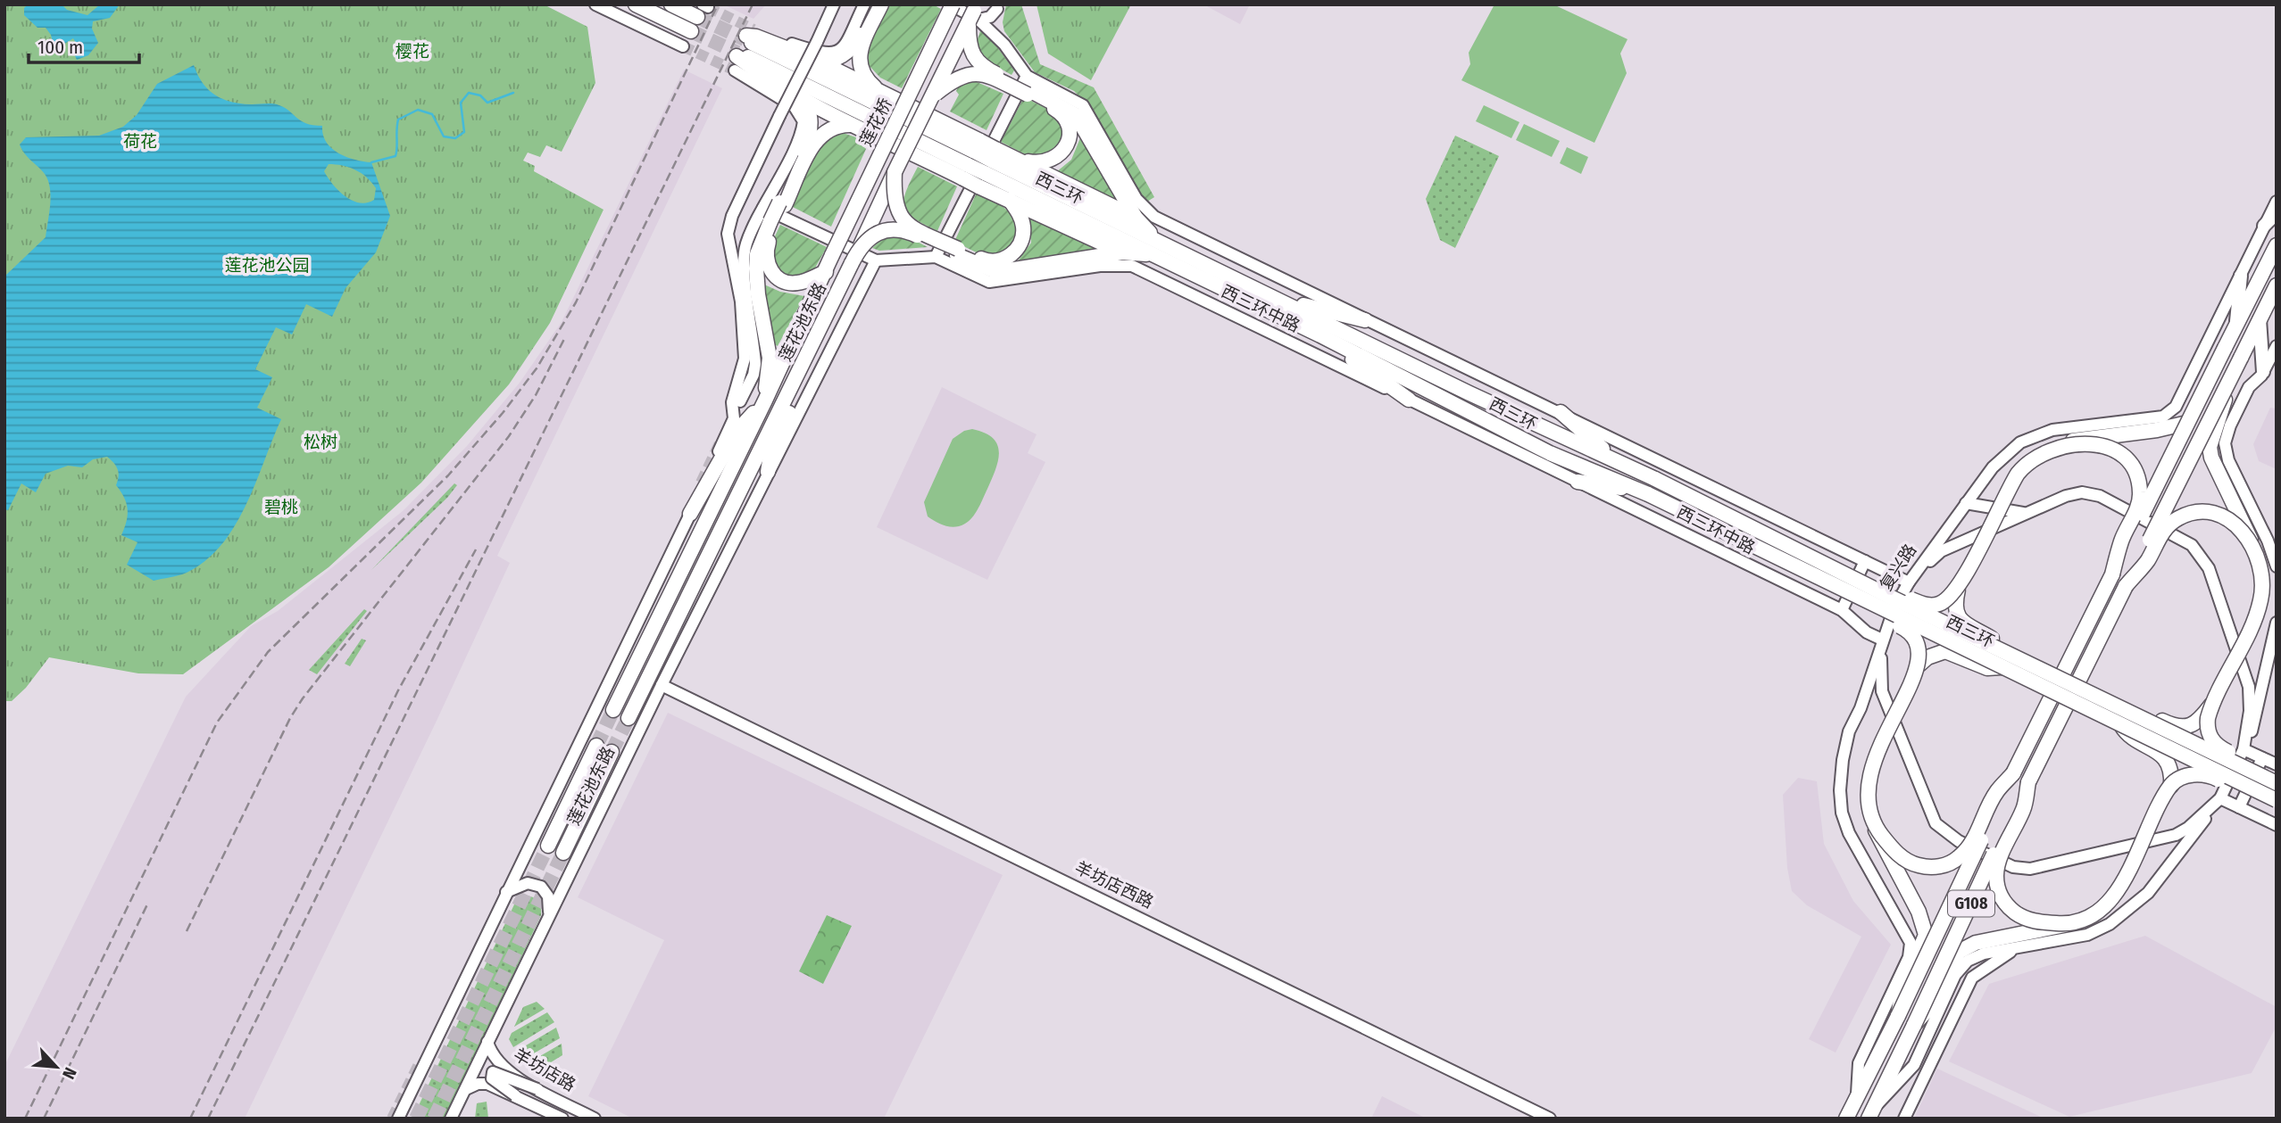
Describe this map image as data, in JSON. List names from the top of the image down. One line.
{"streets":{"highway":["莲花桥","西三环","莲花池东路","复兴路","G108"],"street":["西三环中路","羊坊店西路","羊坊店路"]},"crossings":[["莲花桥","西三环中路"],["莲花桥","莲花池东路"],["西三环中路","莲花池东路"],["西三环中路","复兴路"],["莲花池东路","羊坊店西路"],["莲花池东路","羊坊店路"]],"parks":["樱花","荷花","莲花池公园","松树","碧桃"],"scale_bar":"100 m","north":"bottom right"}
